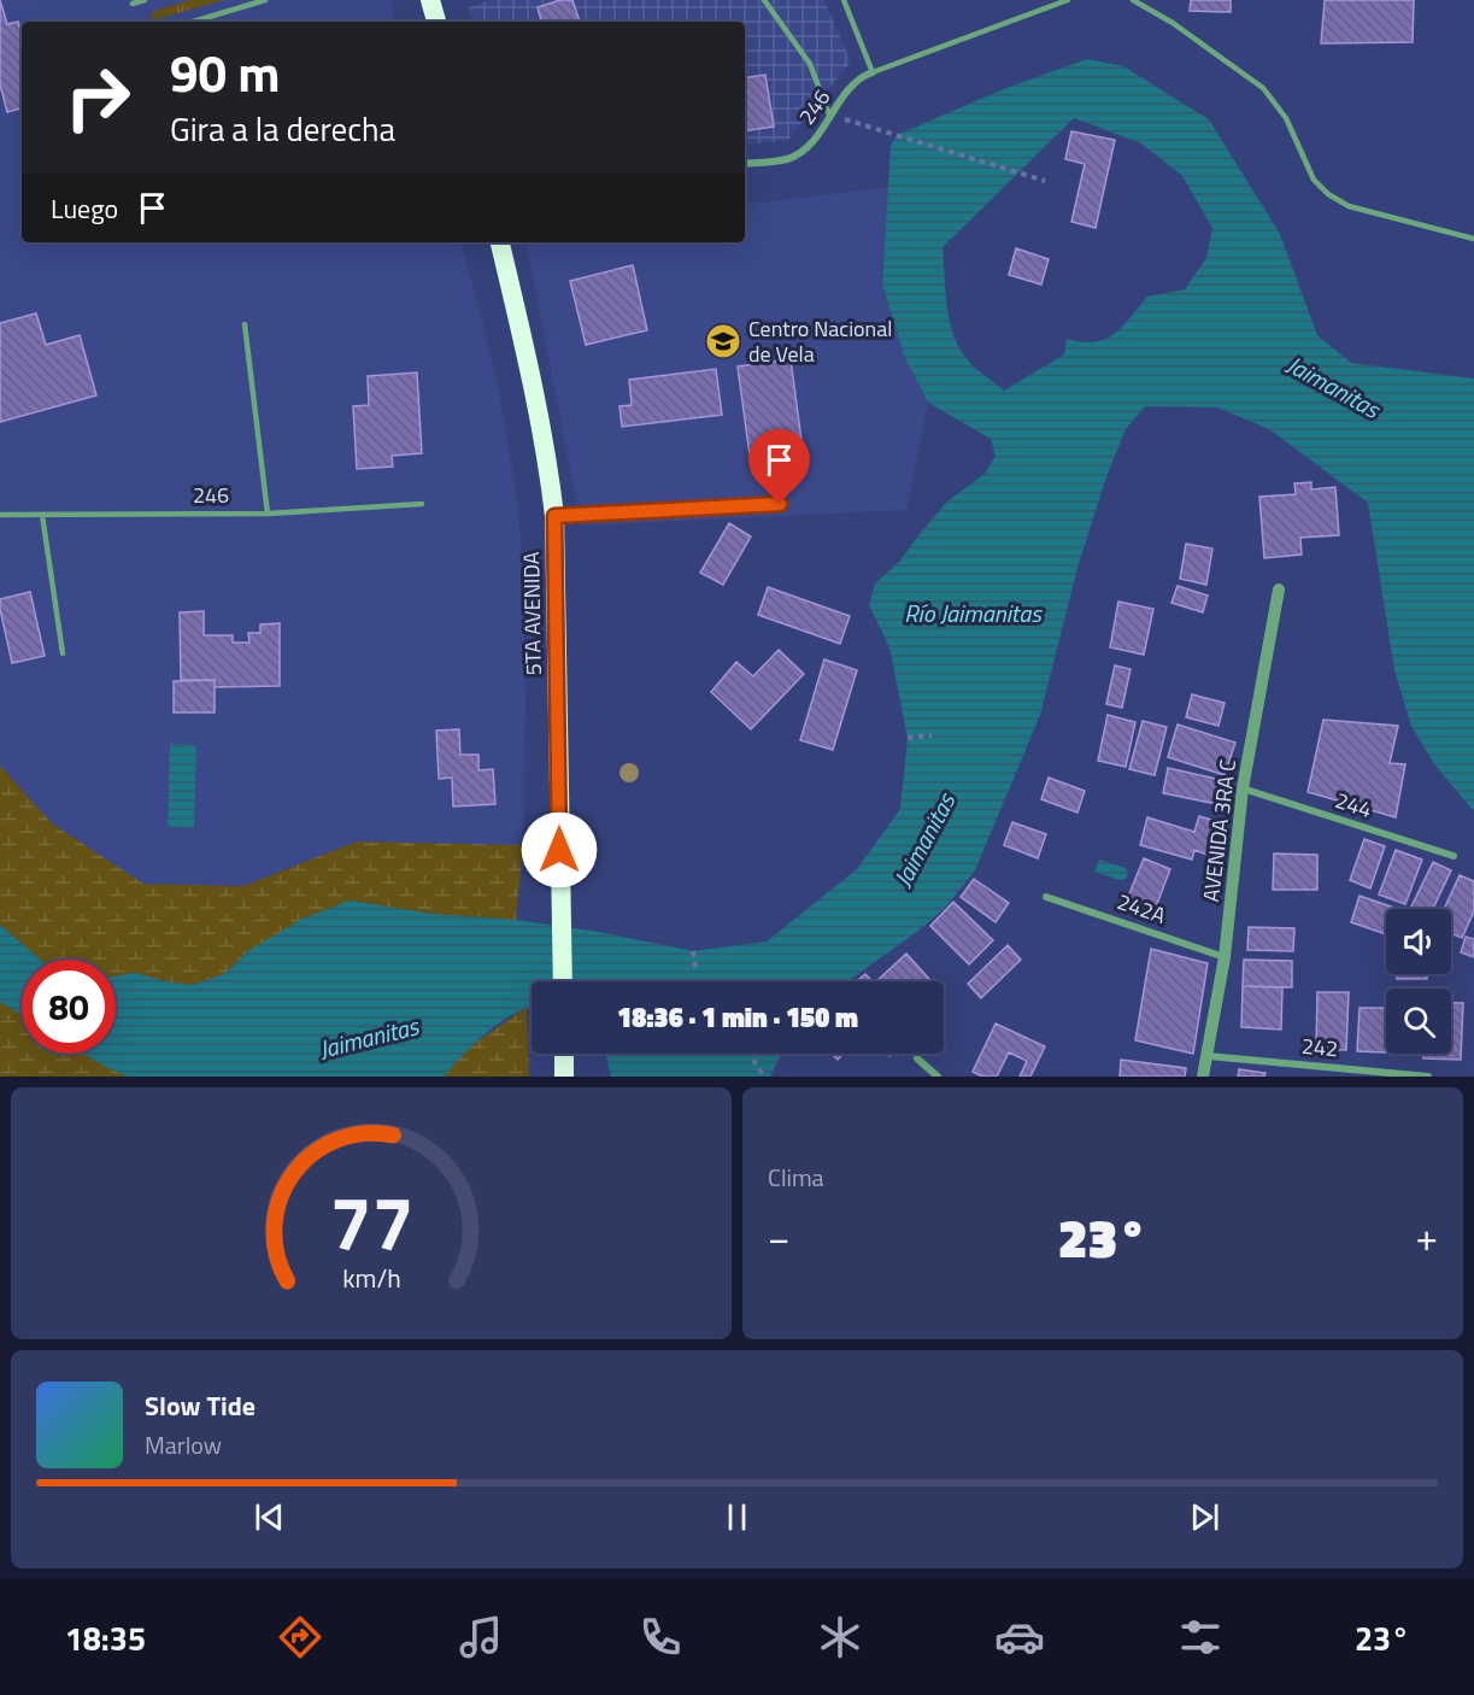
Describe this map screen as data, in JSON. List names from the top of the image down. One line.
{"streets":{"highway":["5TA AVENIDA"],"street":["246","244","AVENIDA 3RA C","242A","242"]},"crossings":[["244","AVENIDA 3RA C"],["AVENIDA 3RA C","242A"],["AVENIDA 3RA C","242"]],"water":["Jaimanitas","Río Jaimanitas"],"places":{"school or university":["Centro Nacional de Vela"]},"page":{"turn":["90 m","Gira a la derecha"],"then":"Luego","limit":"80","trip":"18:36 · 1 min · 150 m","tile":"Clima","heat":["−","23°","+"],"song":["Slow Tide","Marlow"],"tabs":["18:35","23°"],"gauge":["77","km/h"]}}
